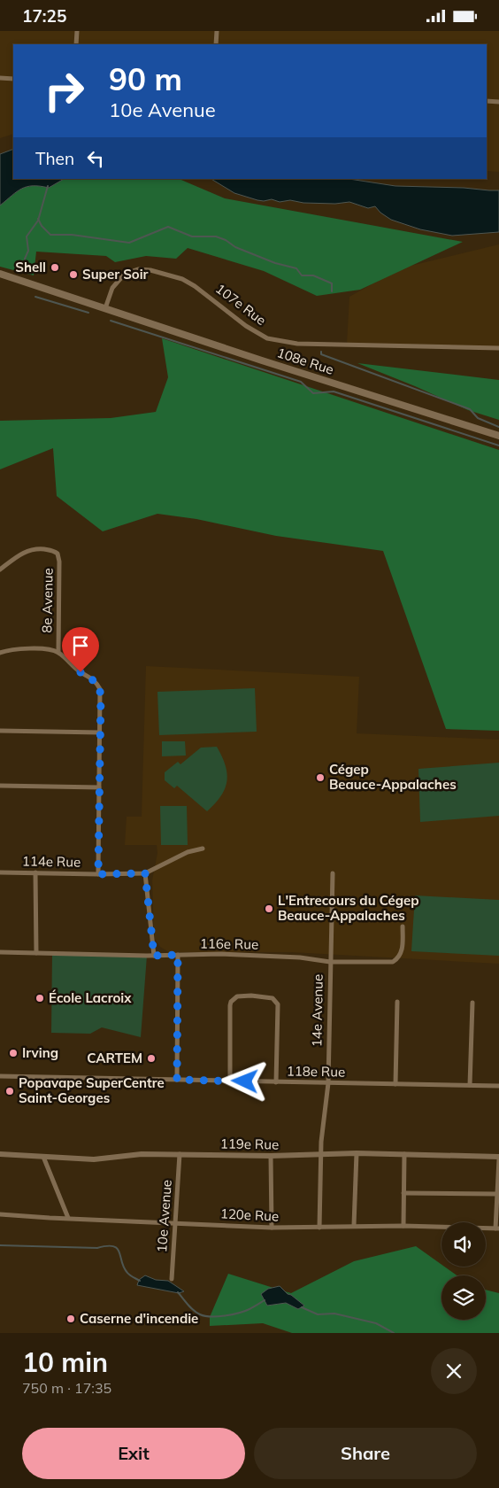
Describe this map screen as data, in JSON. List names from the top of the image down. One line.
{"streets":{"main road":["108e Rue"],"street":["107e Rue","8e Avenue","114e Rue","116e Rue","14e Avenue","118e Rue","119e Rue","120e Rue","10e Avenue"]},"crossings":[["107e Rue","108e Rue"],["116e Rue","14e Avenue"],["14e Avenue","118e Rue"],["14e Avenue","119e Rue"],["14e Avenue","120e Rue"],["119e Rue","10e Avenue"],["120e Rue","10e Avenue"]],"places":["Shell","Super Soir","Cégep Beauce-Appalaches","L'Entrecours du Cégep Beauce-Appalaches","École Lacroix","Irving","CARTEM","Popavape SuperCentre Saint-Georges","Caserne d'incendie"],"page":{"status":"17:25","turn":["90 m","10e Avenue"],"then":"Then","heading":["10 min","750 m · 17:35"],"buttons":["Exit","Share"]}}
